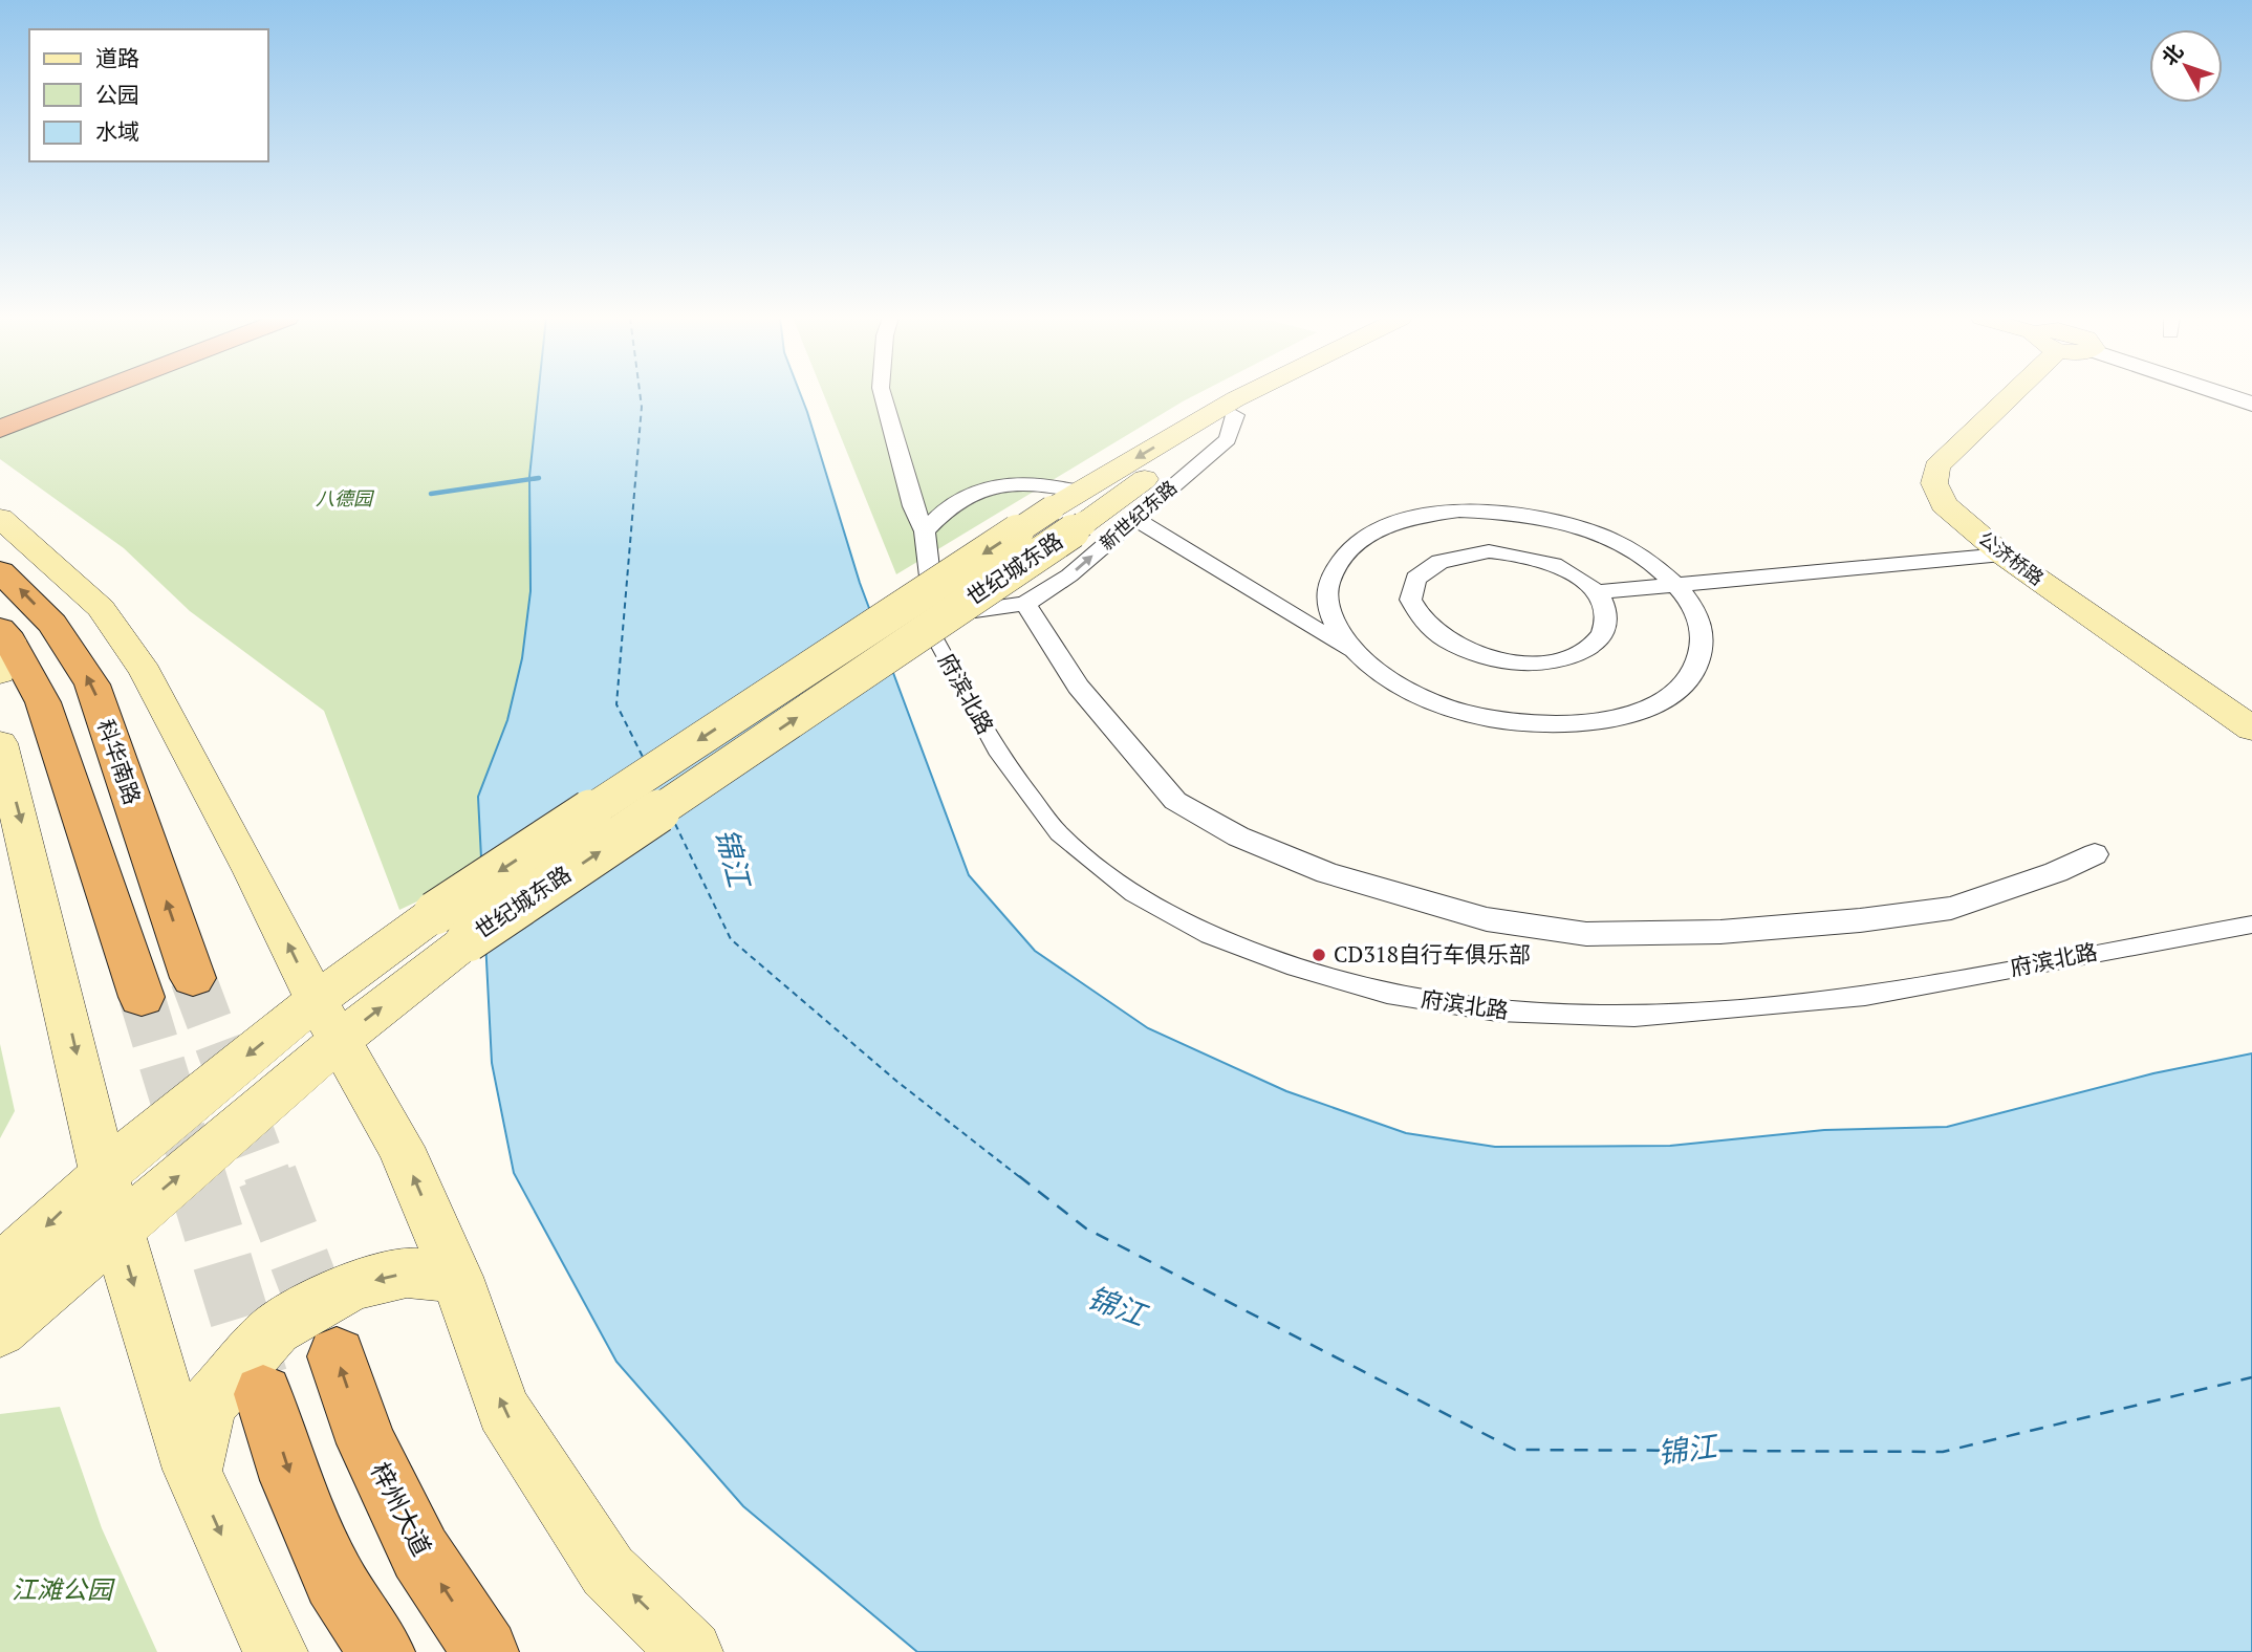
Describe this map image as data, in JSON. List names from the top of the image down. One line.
{"streets":{"highway":["科华南路","梓州大道"],"main road":["新世纪东路","公济桥路","世纪城东路"],"street":["府滨北路"]},"crossings":[["新世纪东路","世纪城东路"]],"water":["锦江"],"parks":["八德园","江滩公园"],"places":["CD318自行车俱乐部"],"legend":["道路","公园","水域"],"north":"top left"}
